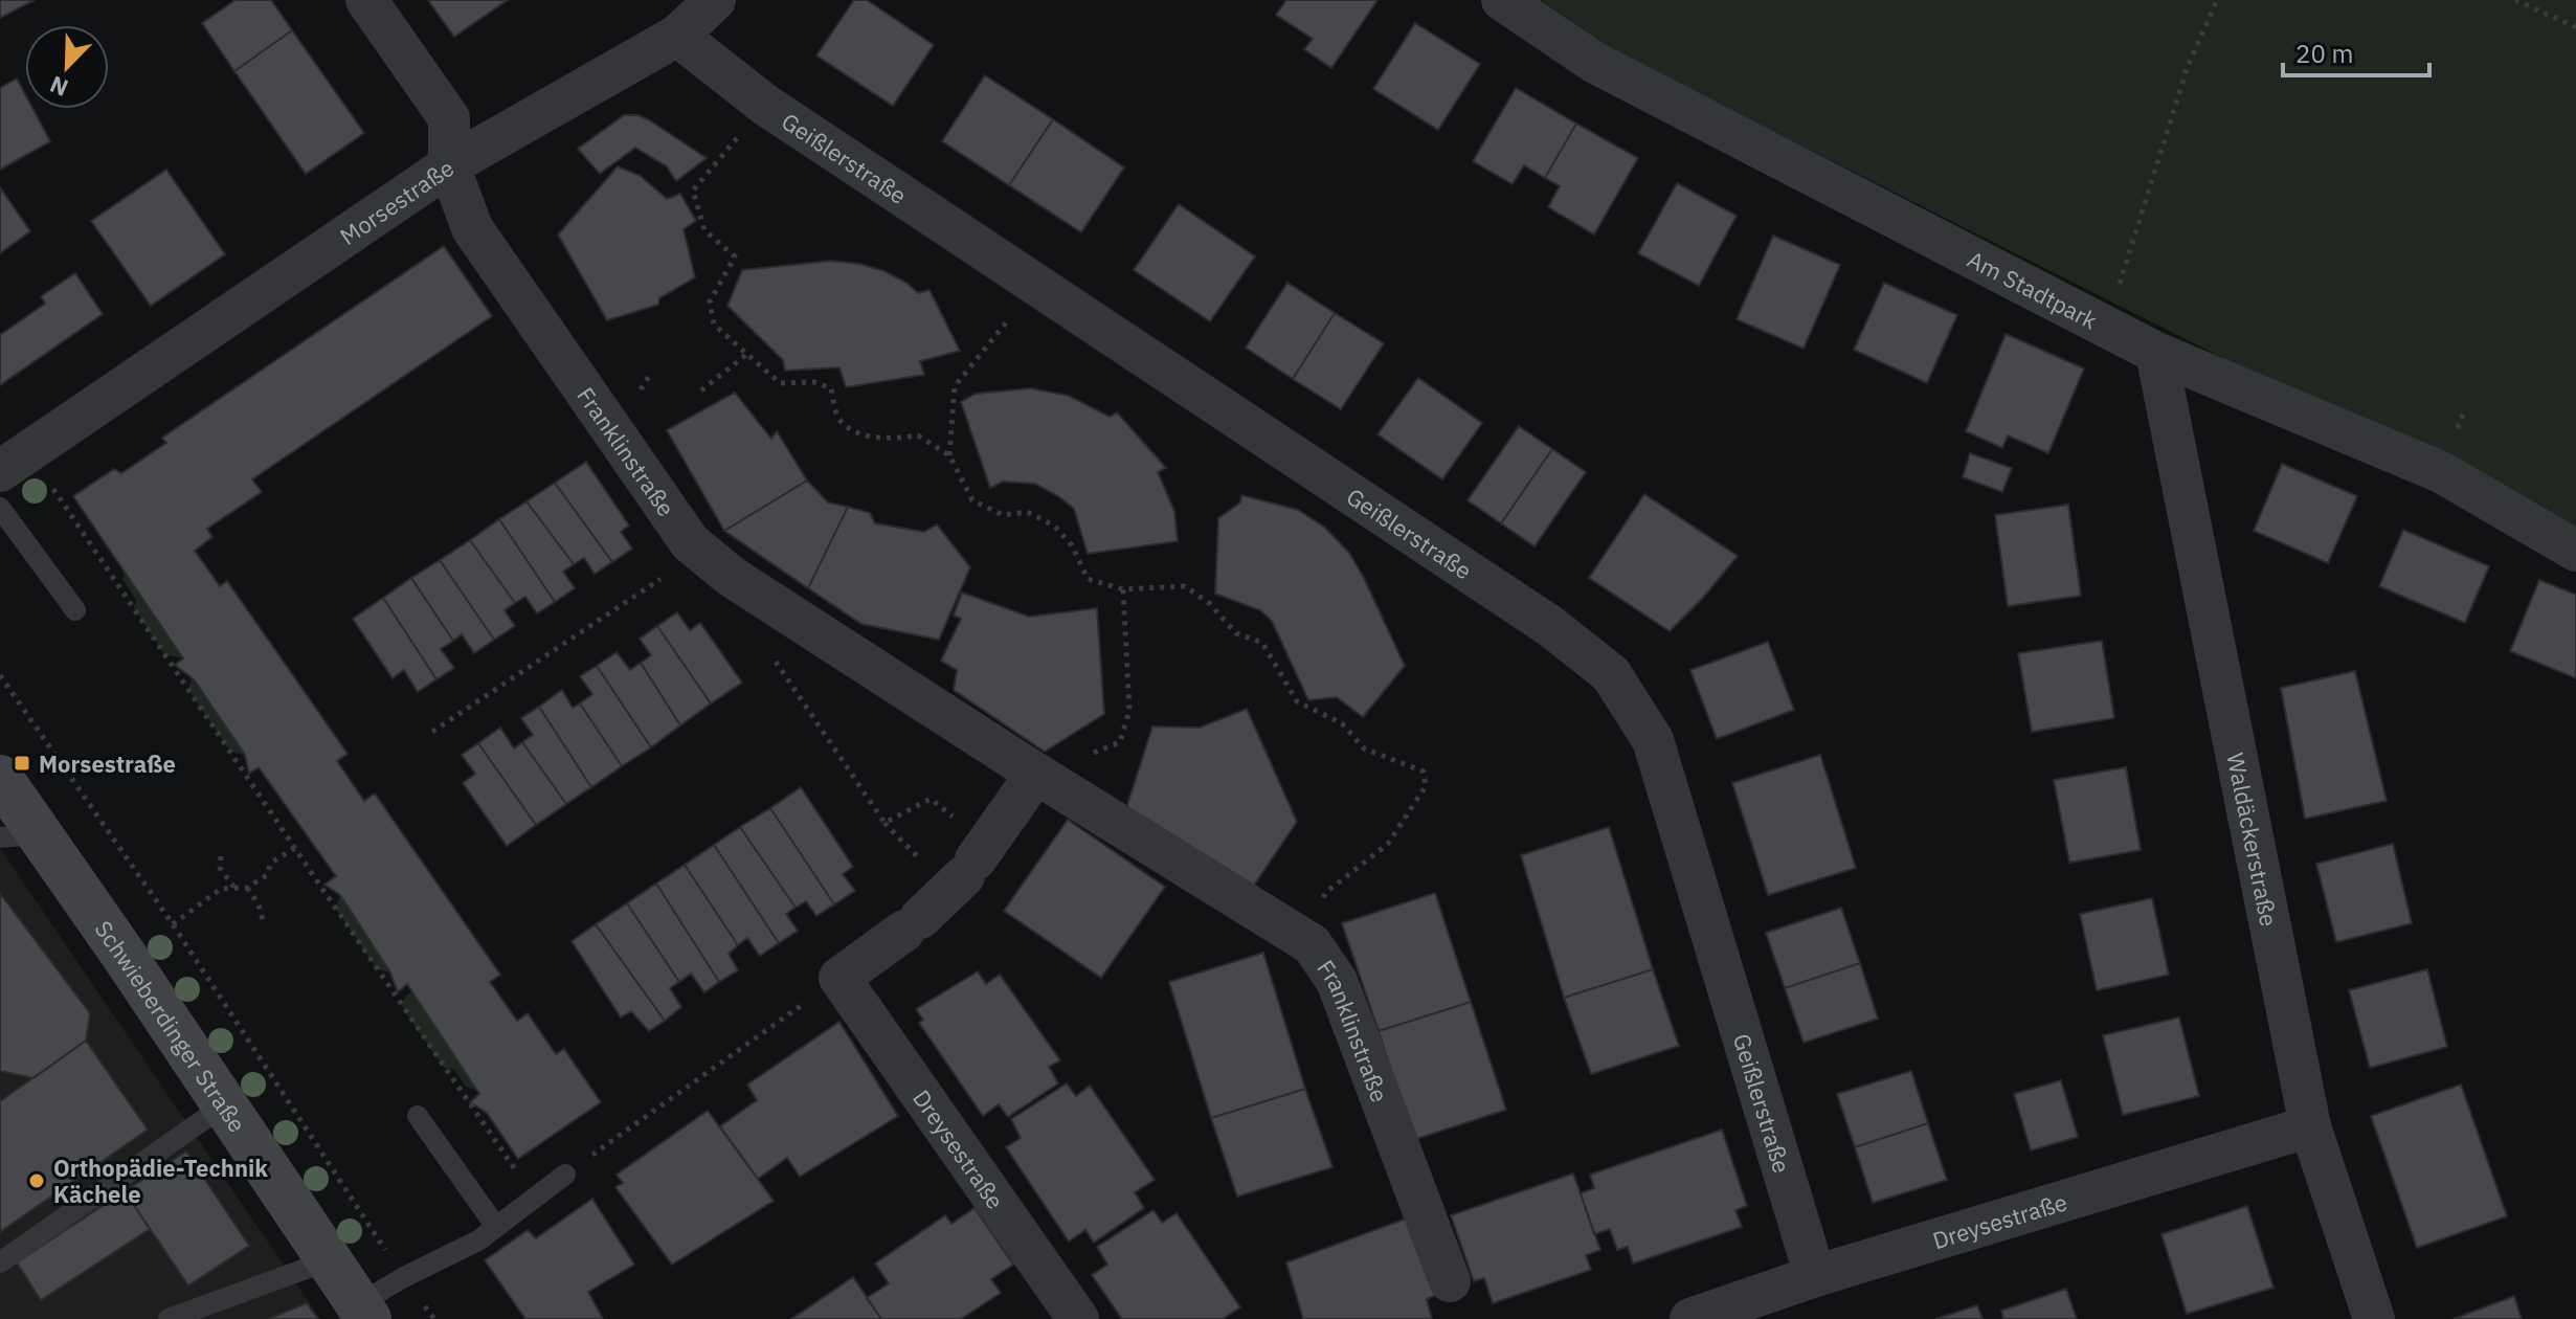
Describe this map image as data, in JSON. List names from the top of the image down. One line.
{"streets":{"main road":["Schwieberdinger Straße"],"street":["Geißlerstraße","Morsestraße","Am Stadtpark","Franklinstraße","Waldäckerstraße","Dreysestraße"]},"crossings":[["Geißlerstraße","Morsestraße"],["Geißlerstraße","Dreysestraße"],["Morsestraße","Franklinstraße"],["Am Stadtpark","Waldäckerstraße"],["Waldäckerstraße","Dreysestraße"]],"places":{"transit":["Morsestraße"],"other":["Orthopädie-Technik Kächele"]},"scale_bar":"20 m","north":"bottom left"}
